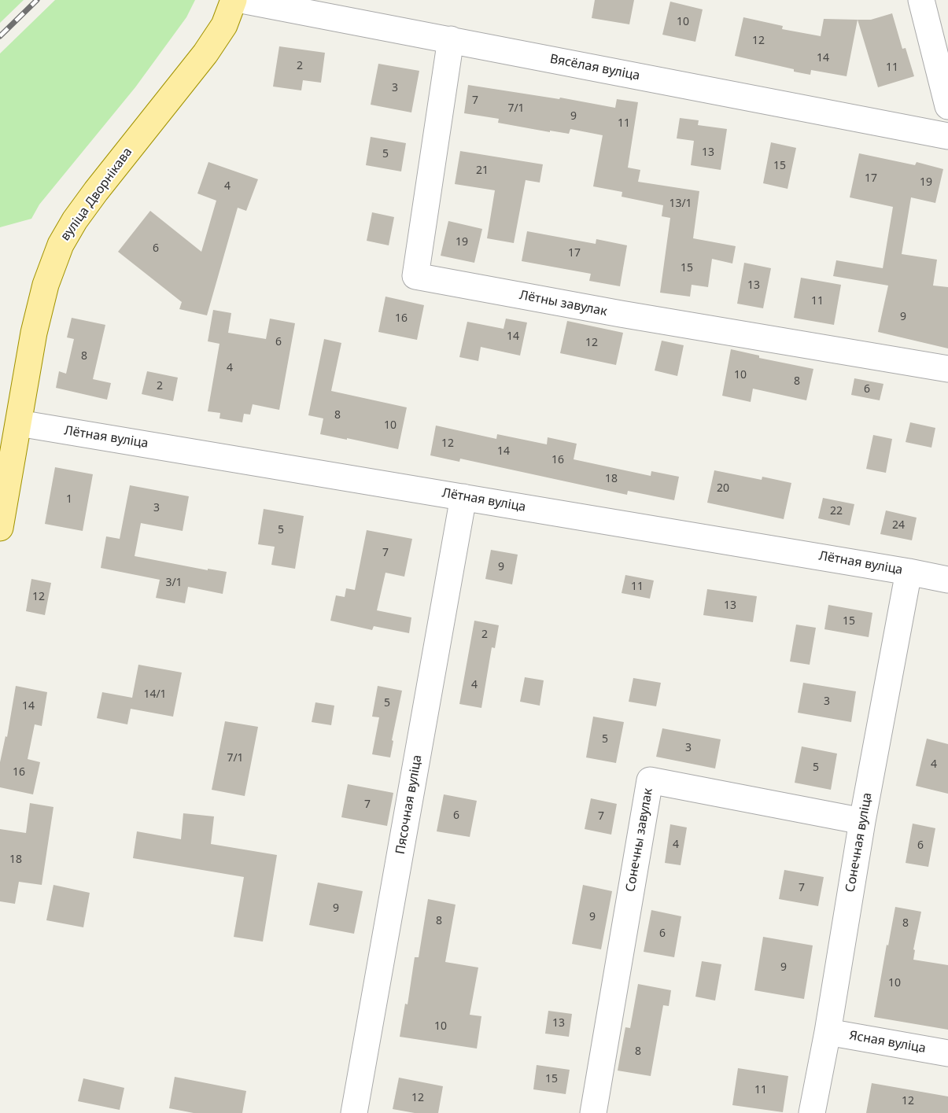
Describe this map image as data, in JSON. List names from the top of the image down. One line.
{"streets":{"main road":["вуліца Дворнікава"],"street":["Вясёлая вуліца","Лётны завулак","Лётная вуліца","Пясочная вуліца","Сонечны завулак","Сонечная вуліца","Ясная вуліца"]},"crossings":[["Вясёлая вуліца","Лётны завулак"],["вуліца Дворнікава","Лётная вуліца"],["Лётная вуліца","Пясочная вуліца"],["Лётная вуліца","Сонечная вуліца"],["Сонечны завулак","Сонечная вуліца"],["Сонечная вуліца","Ясная вуліца"]],"house_numbers":["10","12","14","2","11","3","7","7/1","9","11","13","5","15","21","17","19","4","13/1","19","6","17","15","13","11","9","16","14","6","12","8","4","10","8","2","6","8","10","12","14","16","18","20","1","3","22","24","5","7","9","3/1","11","12","13","15","2","4","14/1","3","5","14","5","3","7/1","4","5","16","7","6","7","4","6","18","7","9","9","8","8","6","9","10","13","10","8","15","11","12","12"]}
